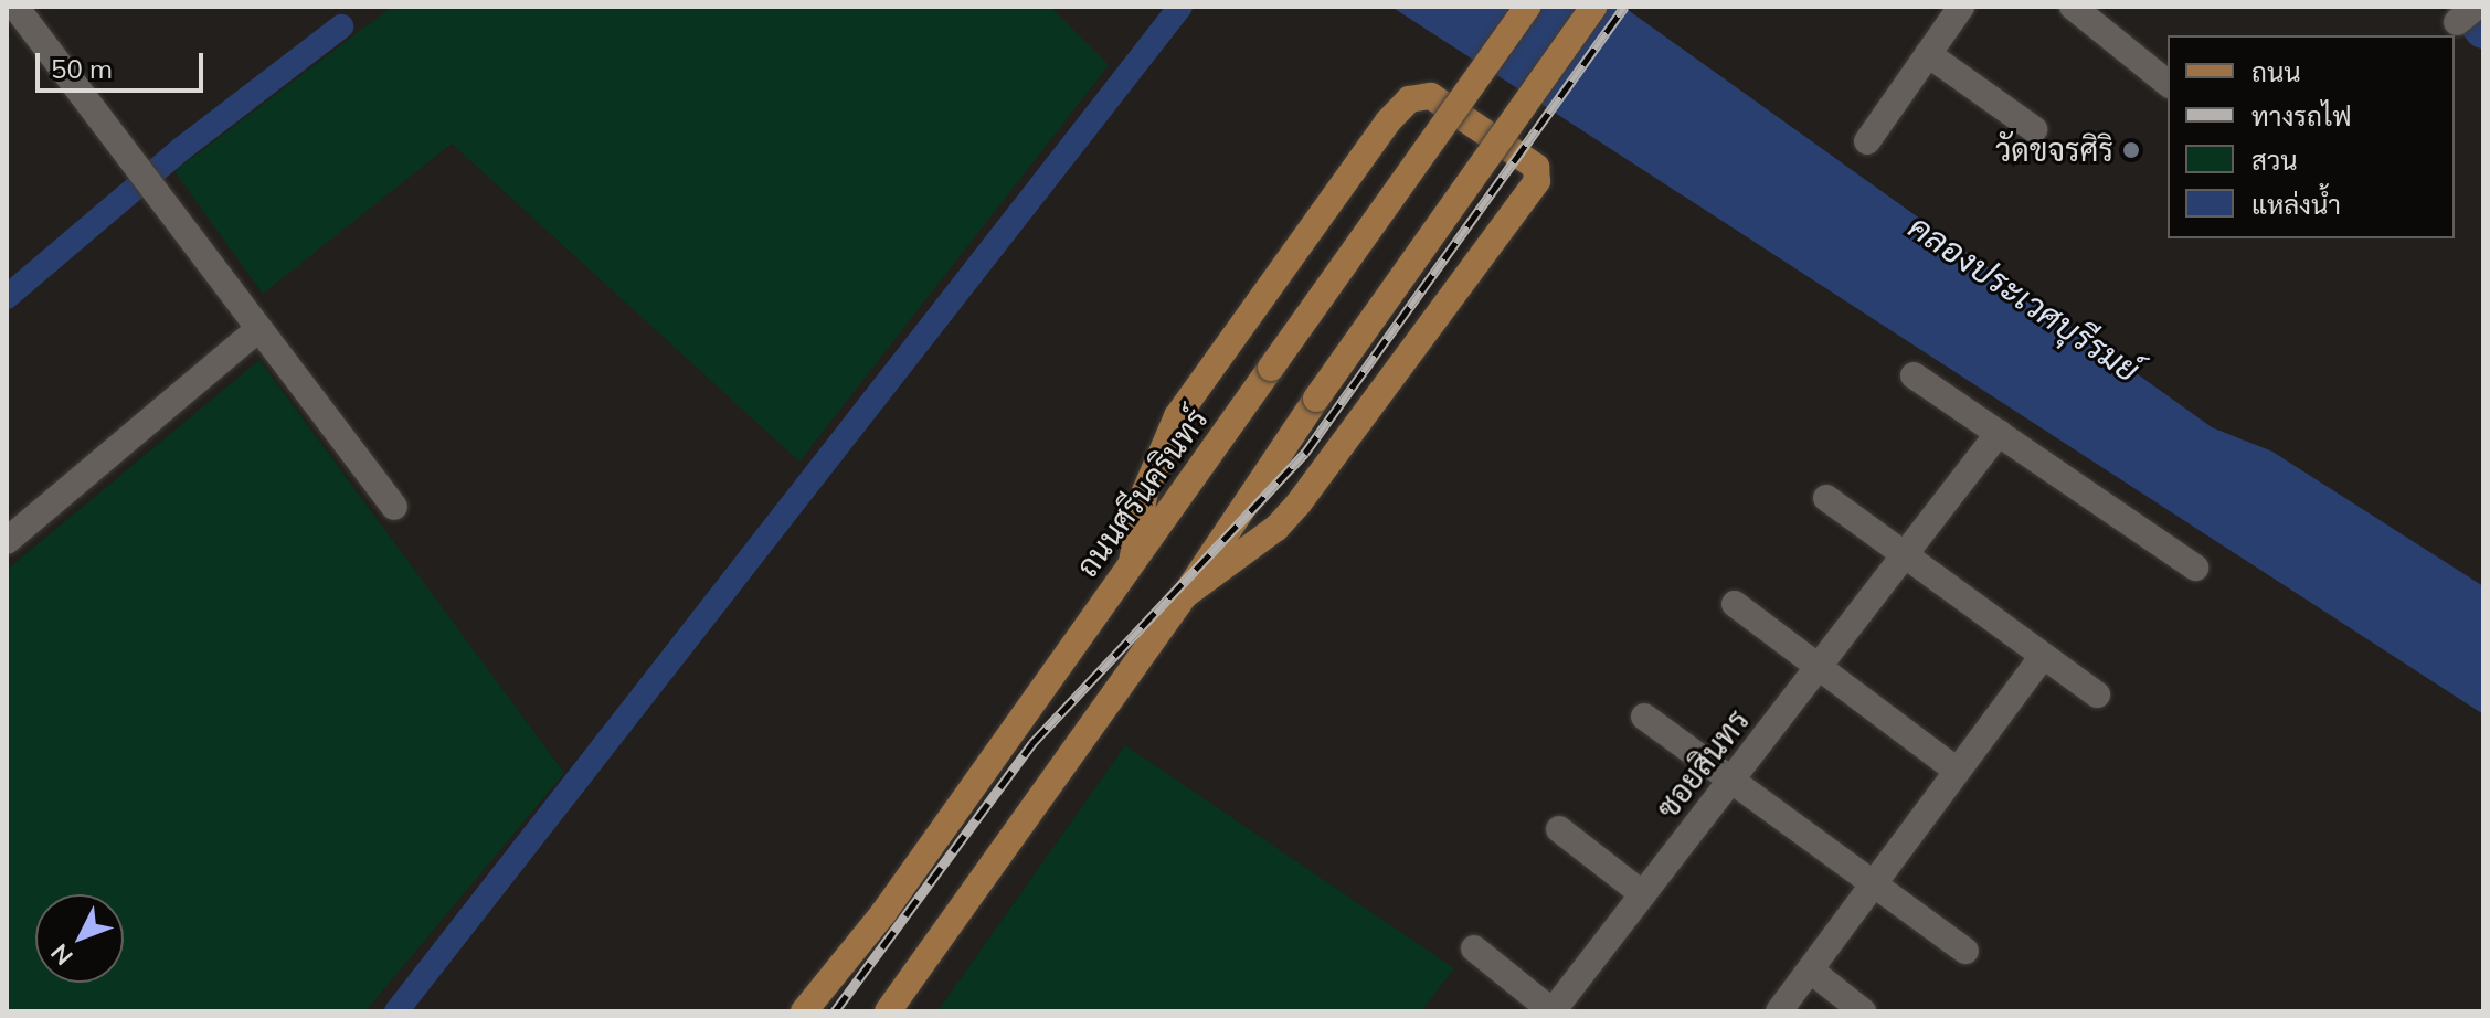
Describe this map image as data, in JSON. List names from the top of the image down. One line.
{"streets":{"main road":["ถนนศรีนครินทร์"],"street":["ซอยสินทร"]},"water":["คลองประเวศบุรีรมย์"],"places":["วัดขจรศิริ"],"legend":["ถนน","ทางรถไฟ","สวน","แหล่งน้ำ"],"scale_bar":"50 m","north":"bottom left"}
